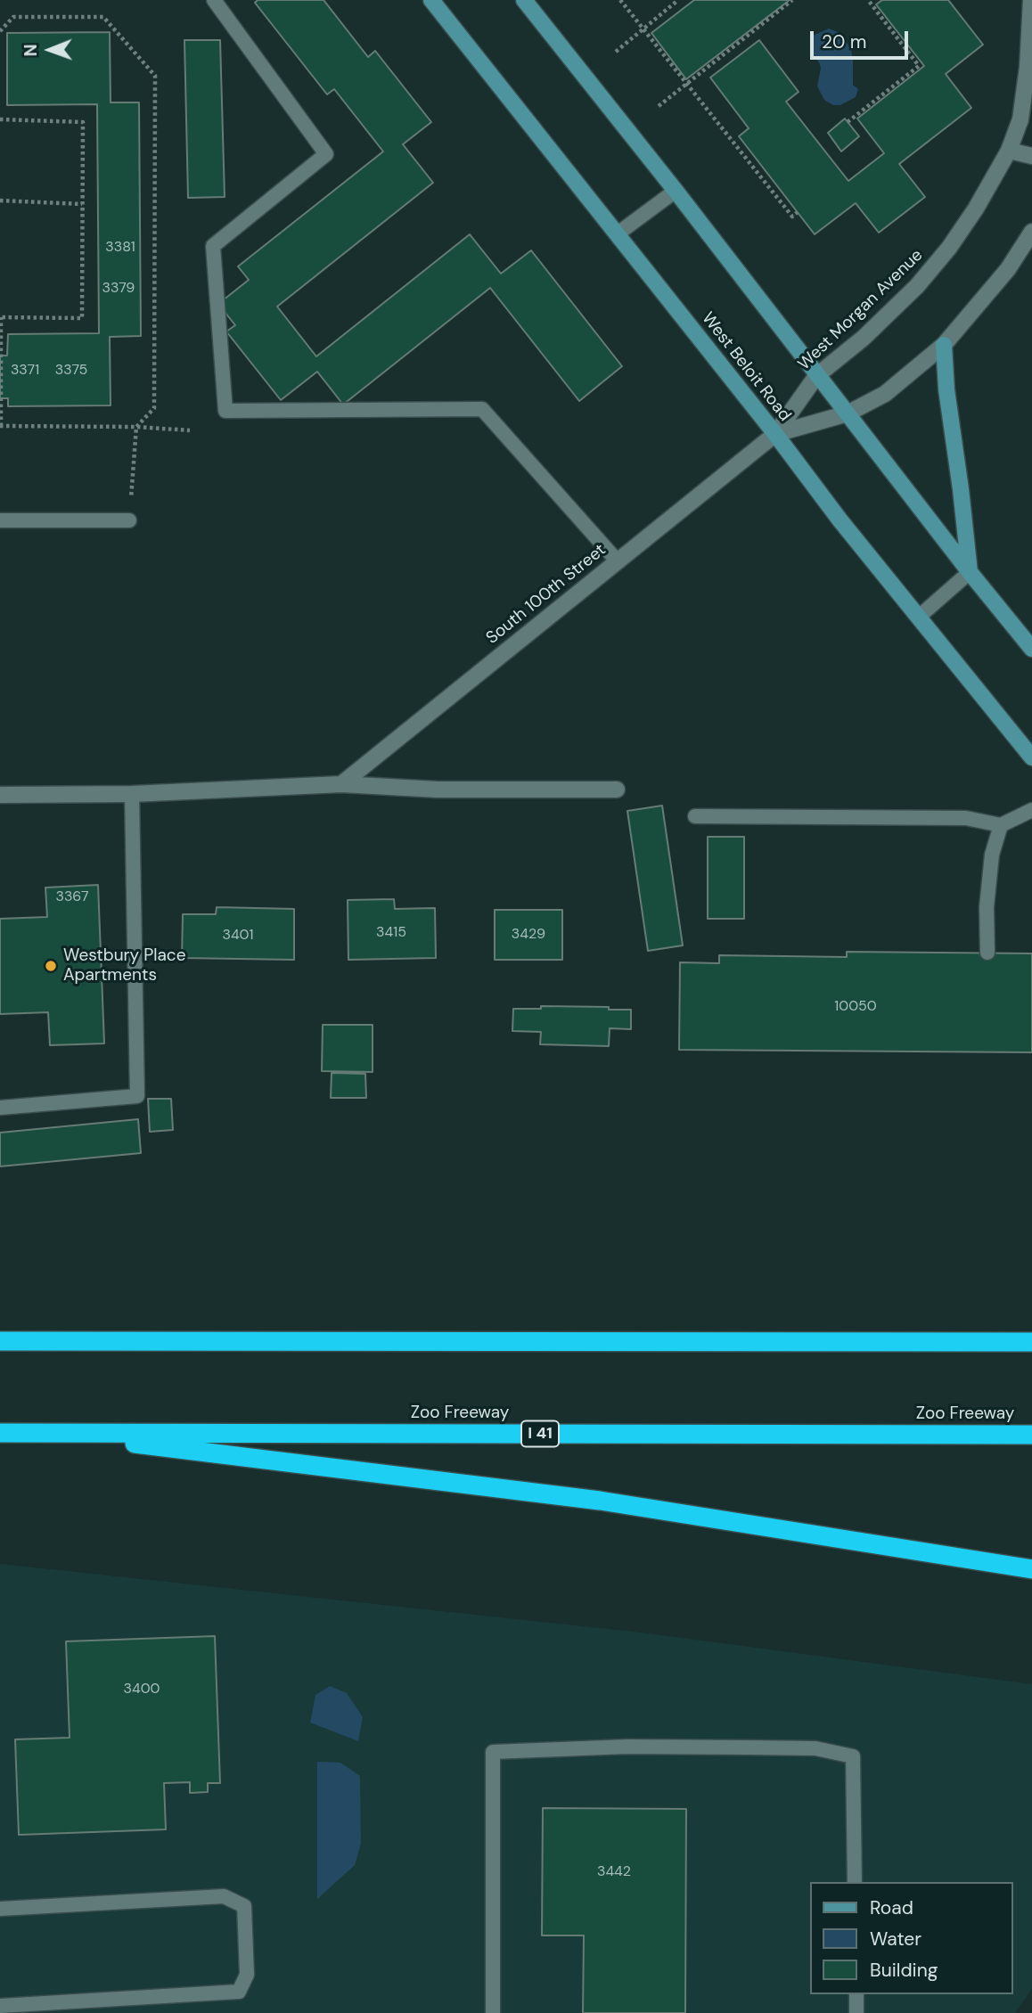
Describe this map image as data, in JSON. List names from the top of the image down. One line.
{"streets":{"highway":["Zoo Freeway","I 41"],"main road":["West Beloit Road"],"street":["West Morgan Avenue","South 100th Street"]},"crossings":[["West Morgan Avenue","West Beloit Road"],["West Morgan Avenue","South 100th Street"],["West Beloit Road","South 100th Street"]],"places":["Westbury Place Apartments"],"house_numbers":["3381","3379","3371","3375","3367","3415","3429","3401","10050","3400","3442"],"legend":["Road","Water","Building"],"scale_bar":"20 m","north":"left"}
